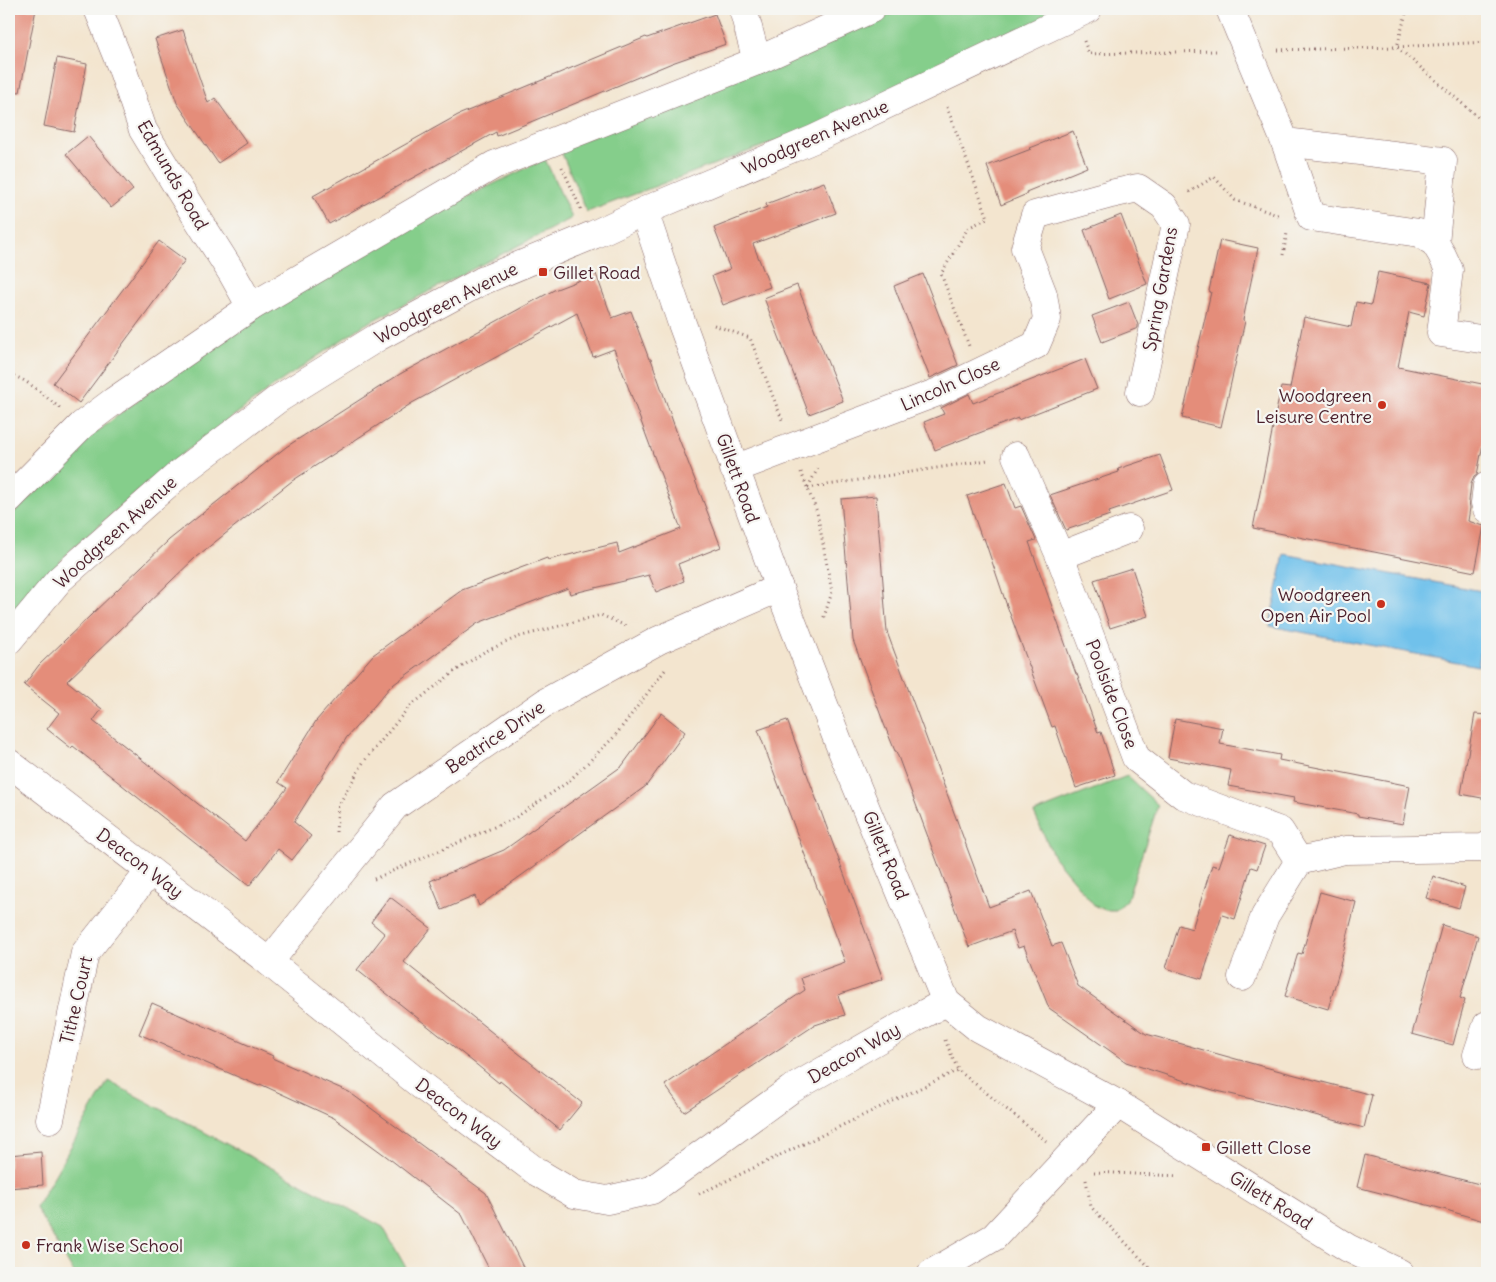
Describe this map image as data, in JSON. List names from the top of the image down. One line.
{"streets":{"street":["Woodgreen Avenue","Edmunds Road","Spring Gardens","Lincoln Close","Gillett Road","Poolside Close","Beatrice Drive","Deacon Way","Tithe Court"]},"crossings":[["Woodgreen Avenue","Gillett Road"],["Spring Gardens","Lincoln Close"],["Lincoln Close","Gillett Road"],["Gillett Road","Beatrice Drive"],["Gillett Road","Deacon Way"],["Beatrice Drive","Deacon Way"],["Deacon Way","Tithe Court"]],"places":{"transit":["Gillet Road","Gillett Close"],"other":["Woodgreen Leisure Centre","Woodgreen Open Air Pool","Frank Wise School"]}}
